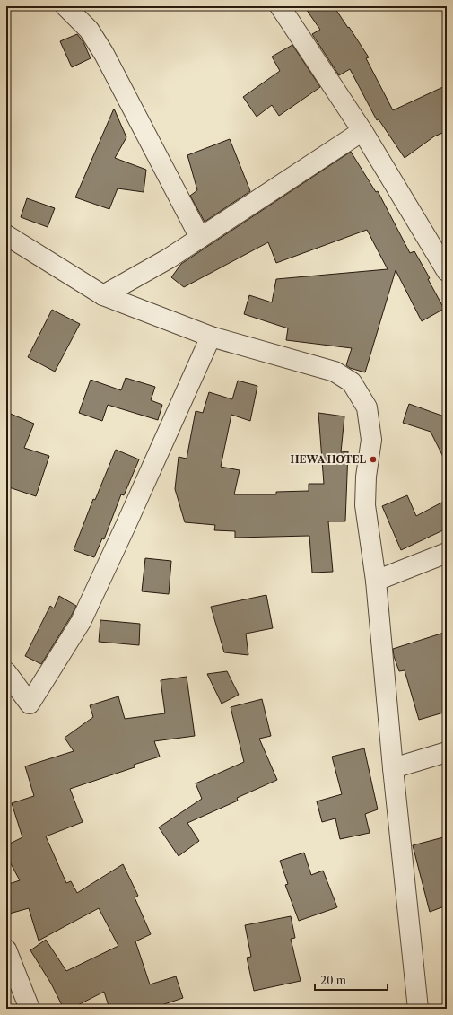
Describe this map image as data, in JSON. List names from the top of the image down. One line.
{"places":["HEWA HOTEL"],"scale_bar":"20 m"}
